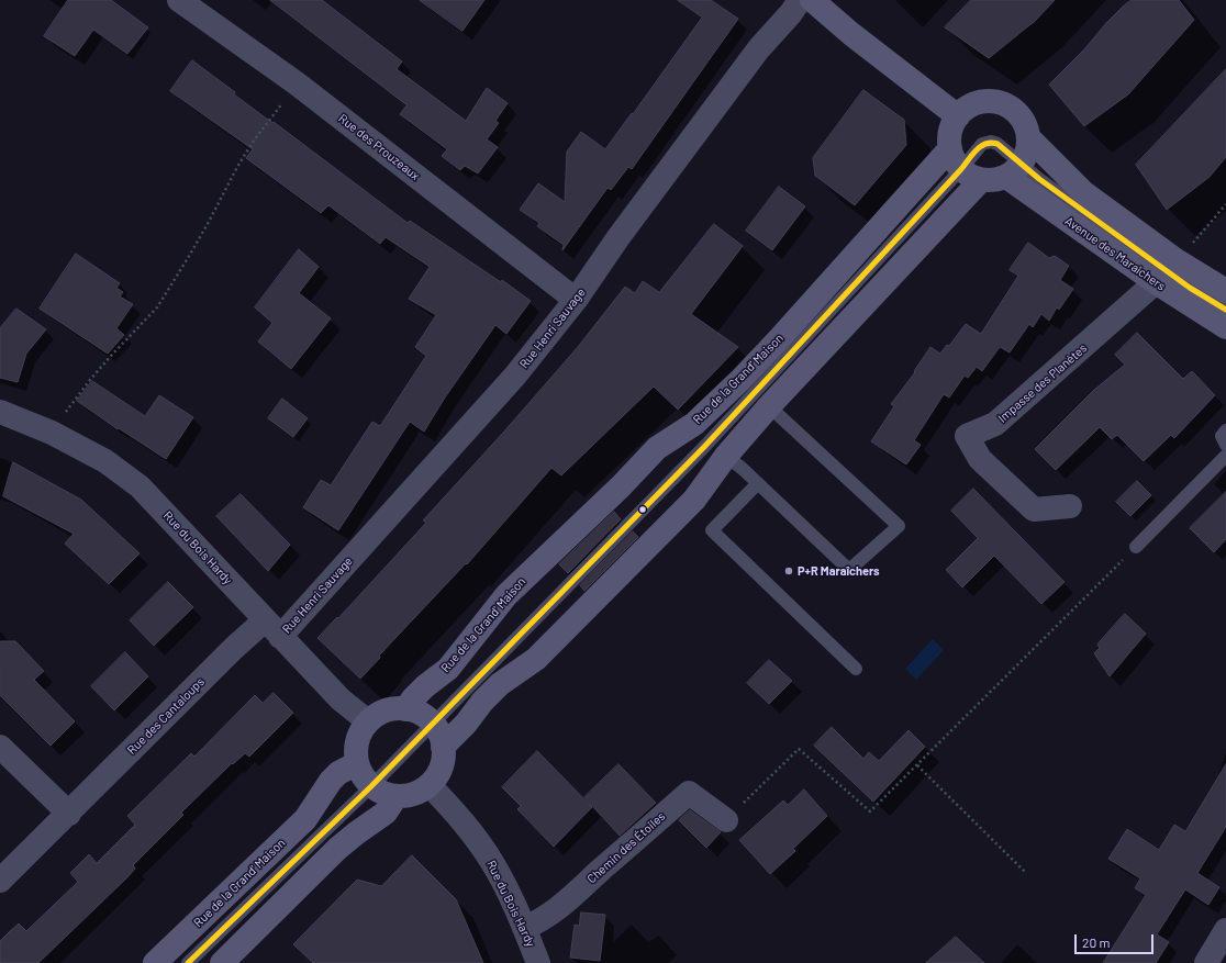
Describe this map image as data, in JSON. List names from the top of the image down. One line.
{"streets":{"main road":["Avenue des Maraîchers","Rue de la Grand' Maison"],"street":["Rue des Prouzeaux","Rue Henri Sauvage","Impasse des Planètes","Rue du Bois Hardy","Rue des Cantaloups","Chemin des Étoiles"]},"crossings":[["Rue des Prouzeaux","Rue Henri Sauvage"],["Avenue des Maraîchers","Rue de la Grand' Maison"],["Avenue des Maraîchers","Impasse des Planètes"],["Rue Henri Sauvage","Rue du Bois Hardy"],["Rue Henri Sauvage","Rue des Cantaloups"],["Rue du Bois Hardy","Rue des Cantaloups"],["Rue du Bois Hardy","Chemin des Étoiles"]],"places":["P+R Maraîchers"],"scale_bar":"20 m"}
